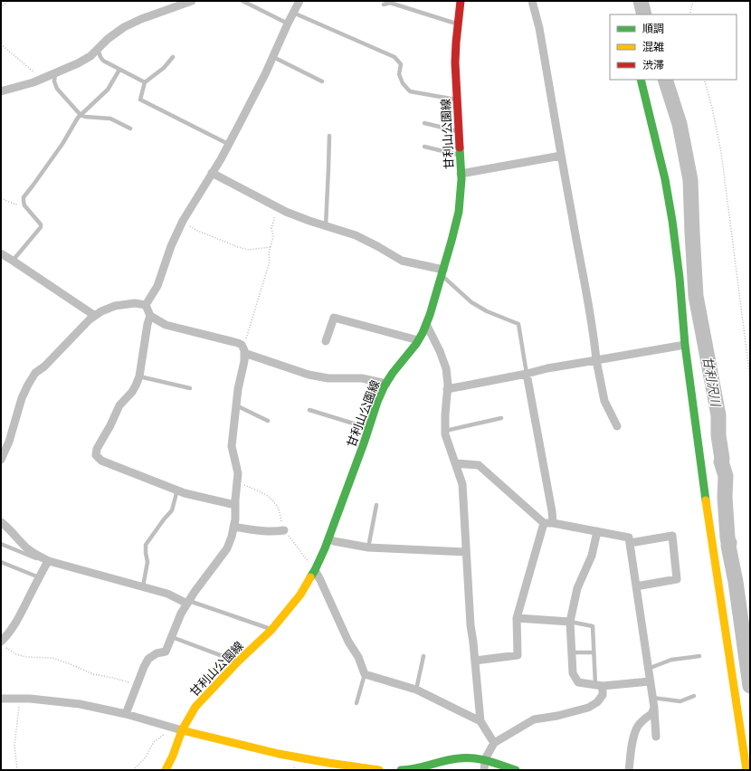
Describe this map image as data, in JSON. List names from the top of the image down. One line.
{"streets":{"street":["甘利山公園線"]},"water":["甘利沢川"],"legend":["順調","混雑","渋滞"]}
